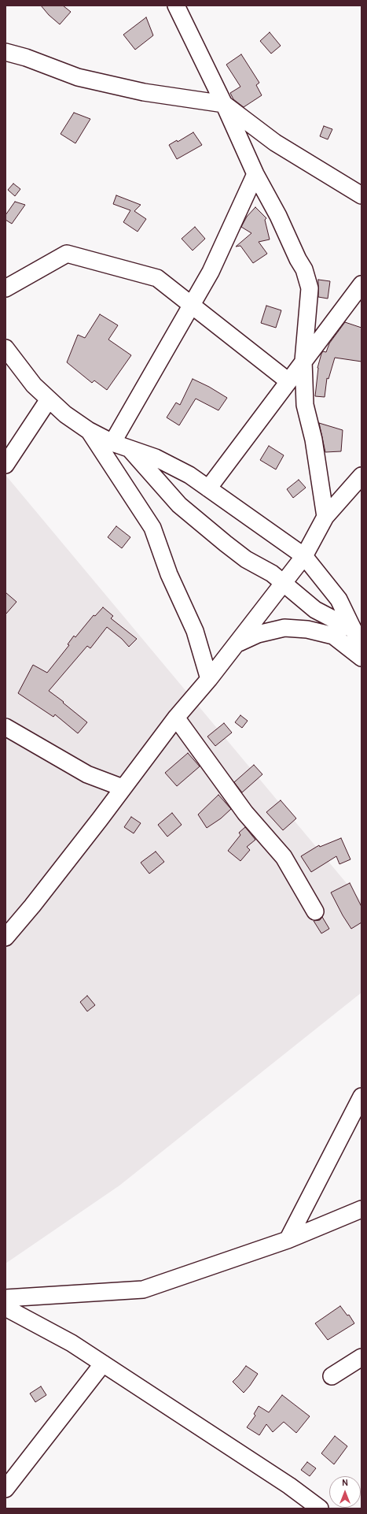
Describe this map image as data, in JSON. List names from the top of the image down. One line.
{"north":"top"}
